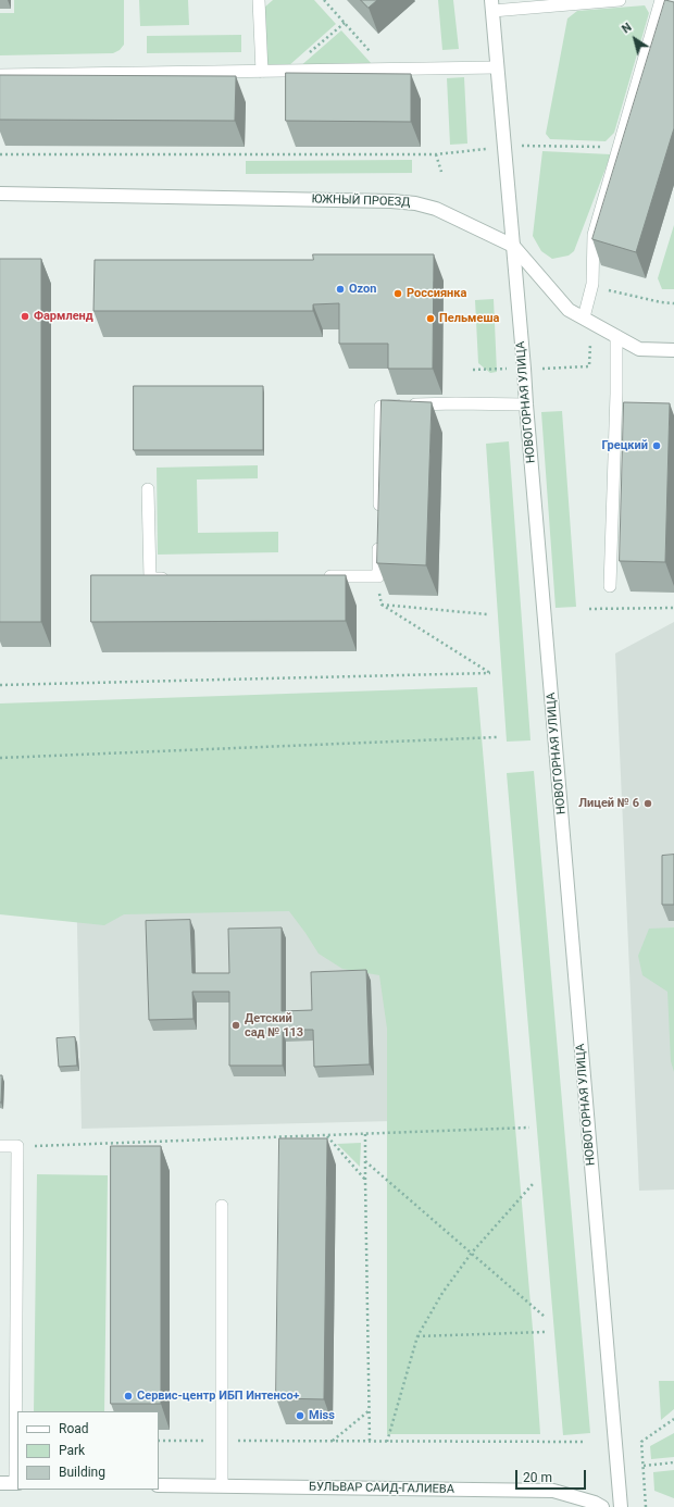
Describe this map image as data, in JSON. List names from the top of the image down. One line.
{"streets":{"street":["ЮЖНЫЙ ПРОЕЗД","НОВОГОРНАЯ УЛИЦА","БУЛЬВАР САИД-ГАЛИЕВА"]},"crossings":[["ЮЖНЫЙ ПРОЕЗД","НОВОГОРНАЯ УЛИЦА"]],"places":["Ozon","Россиянка","Фармленд","Пельмеша","Грецкий","Лицей № 6","Детский сад № 113","Сервис-центр ИБП Интенсо+","Miss"],"legend":["Road","Park","Building"],"scale_bar":"20 m","north":"top left"}
